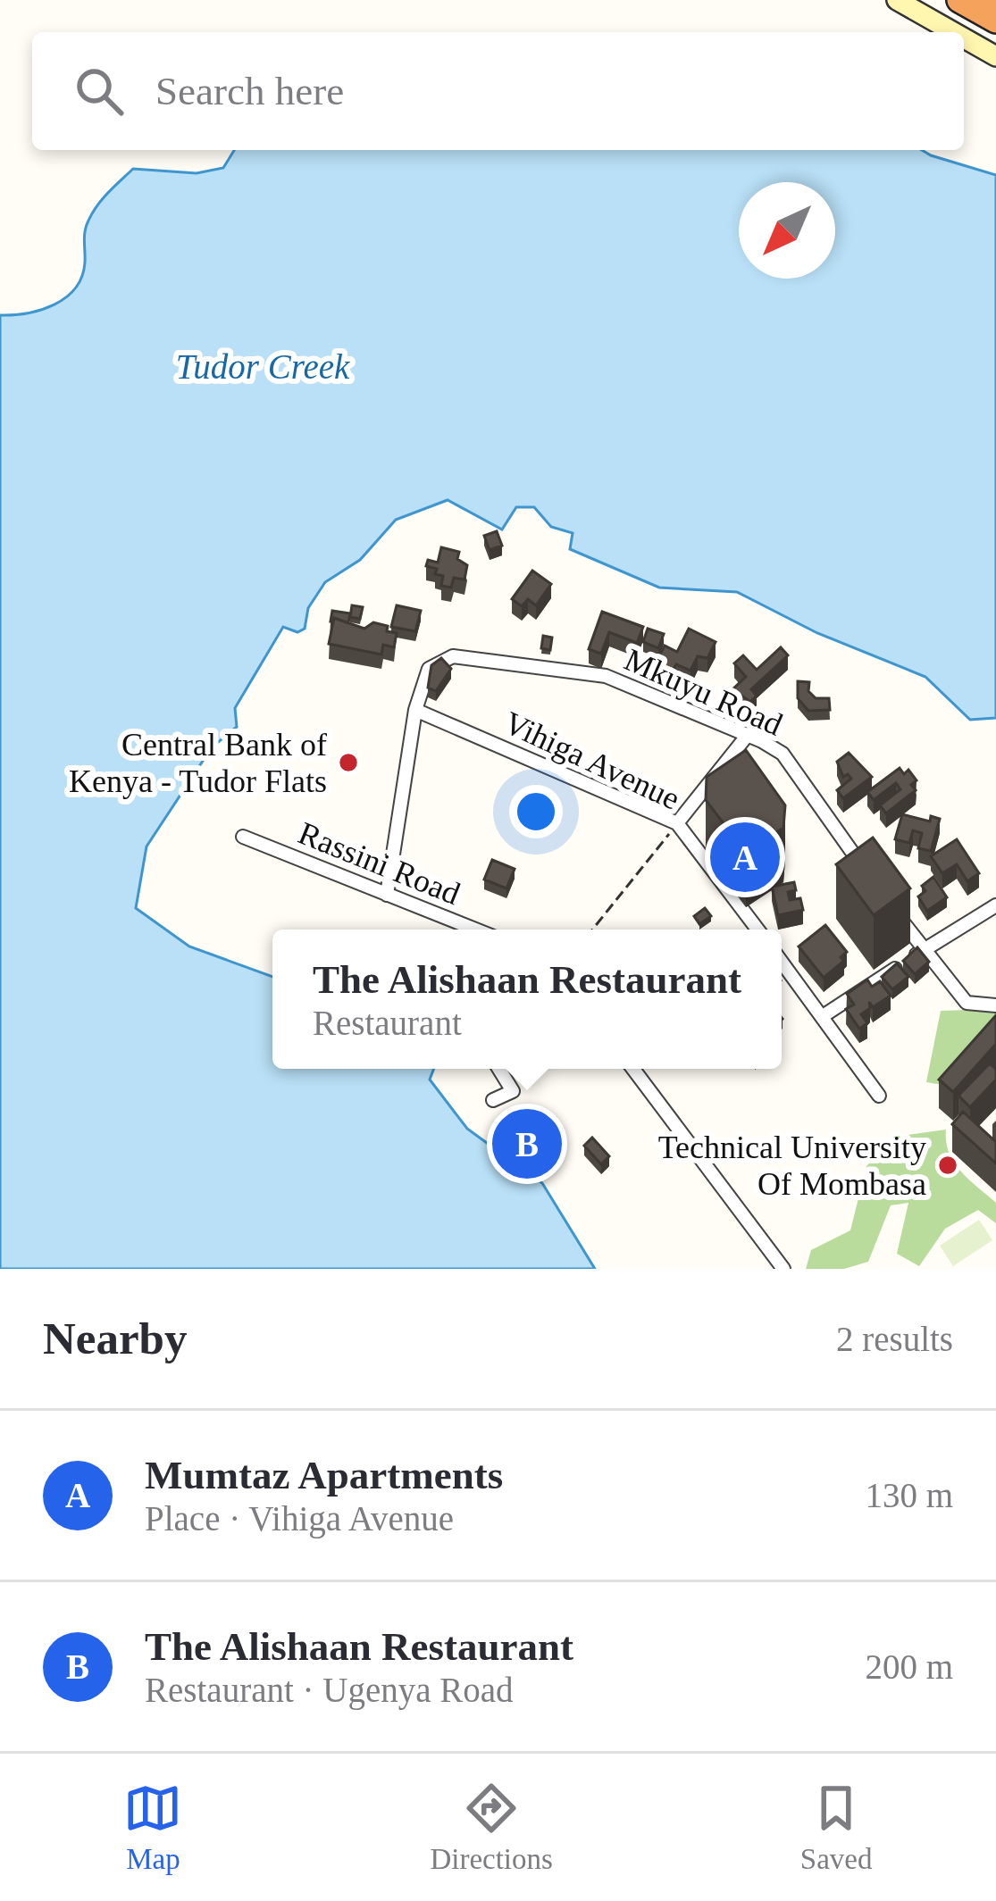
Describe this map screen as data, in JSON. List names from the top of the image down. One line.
{"streets":{"street":["Mkuyu Road","Vihiga Avenue","Rassini Road"]},"crossings":[["Mkuyu Road","Vihiga Avenue"]],"water":["Tudor Creek"],"places":["Central Bank of Kenya - Tudor Flats","Technical University Of Mombasa"],"north":"bottom left","page":{"search":"Search here","pins":["A","B"],"popup":["The Alishaan Restaurant","Restaurant"],"heading":["Nearby","2 results"],"list":[{"mark":"A","name":"Mumtaz Apartments","note":"Place · Vihiga Avenue","value":"130 m"},{"mark":"B","name":"The Alishaan Restaurant","note":"Restaurant · Ugenya Road","value":"200 m"}],"nav":["Map","Directions","Saved"]}}
